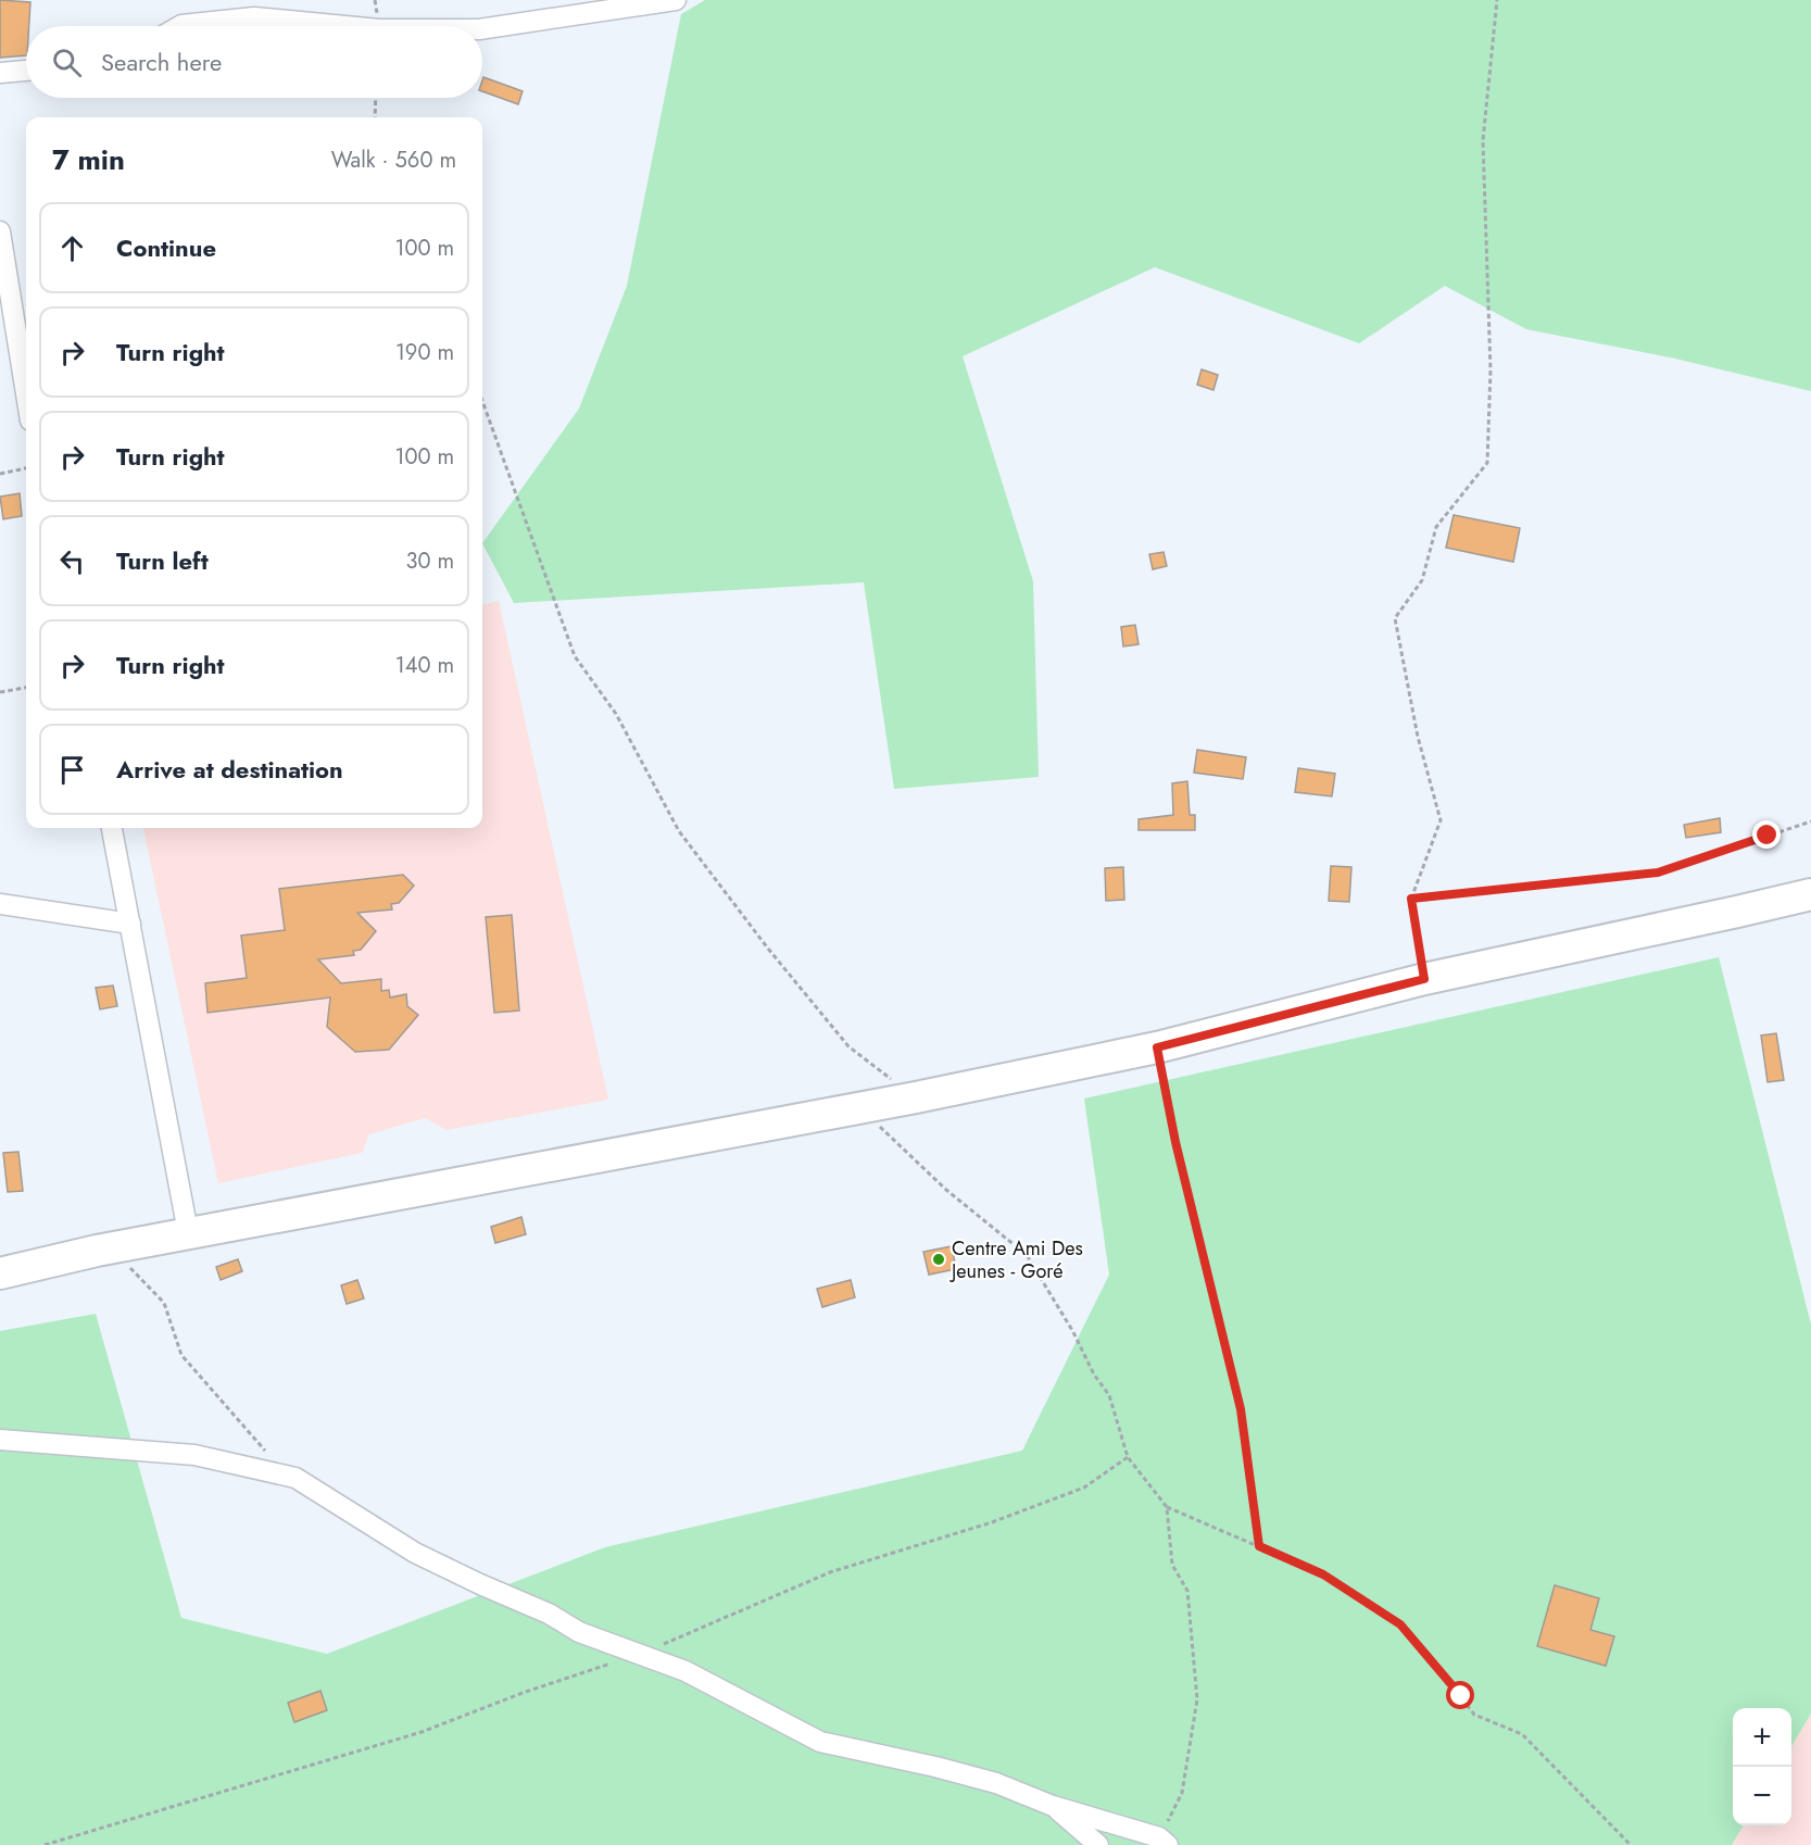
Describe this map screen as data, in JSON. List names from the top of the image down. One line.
{"places":["Centre Ami Des Jeunes - Goré"],"page":{"search":"Search here","heading":["7 min","Walk · 560 m"],"list":[["Continue","100 m"],["Turn right","190 m"],["Turn right","100 m"],["Turn left","30 m"],["Turn right","140 m"],"Arrive at destination"],"map_buttons":["+","−"]}}
